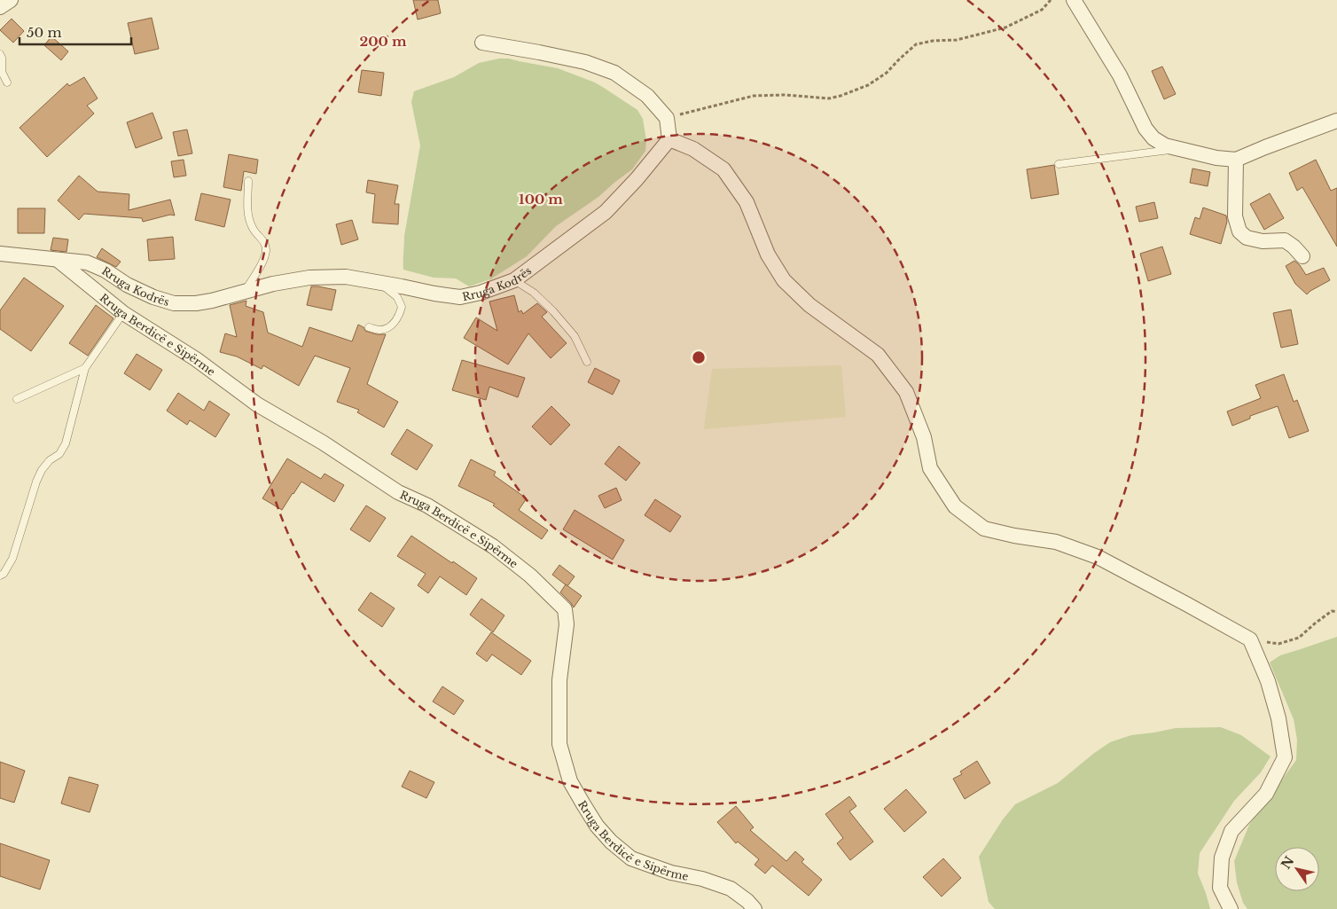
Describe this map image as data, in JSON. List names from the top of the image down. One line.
{"streets":{"street":["Rruga Kodrës","Rruga Berdicë e Sipërme"]},"crossings":[["Rruga Kodrës","Rruga Berdicë e Sipërme"]],"scale_bar":"50 m","north":"top left","rings":["200 m","100 m"]}
